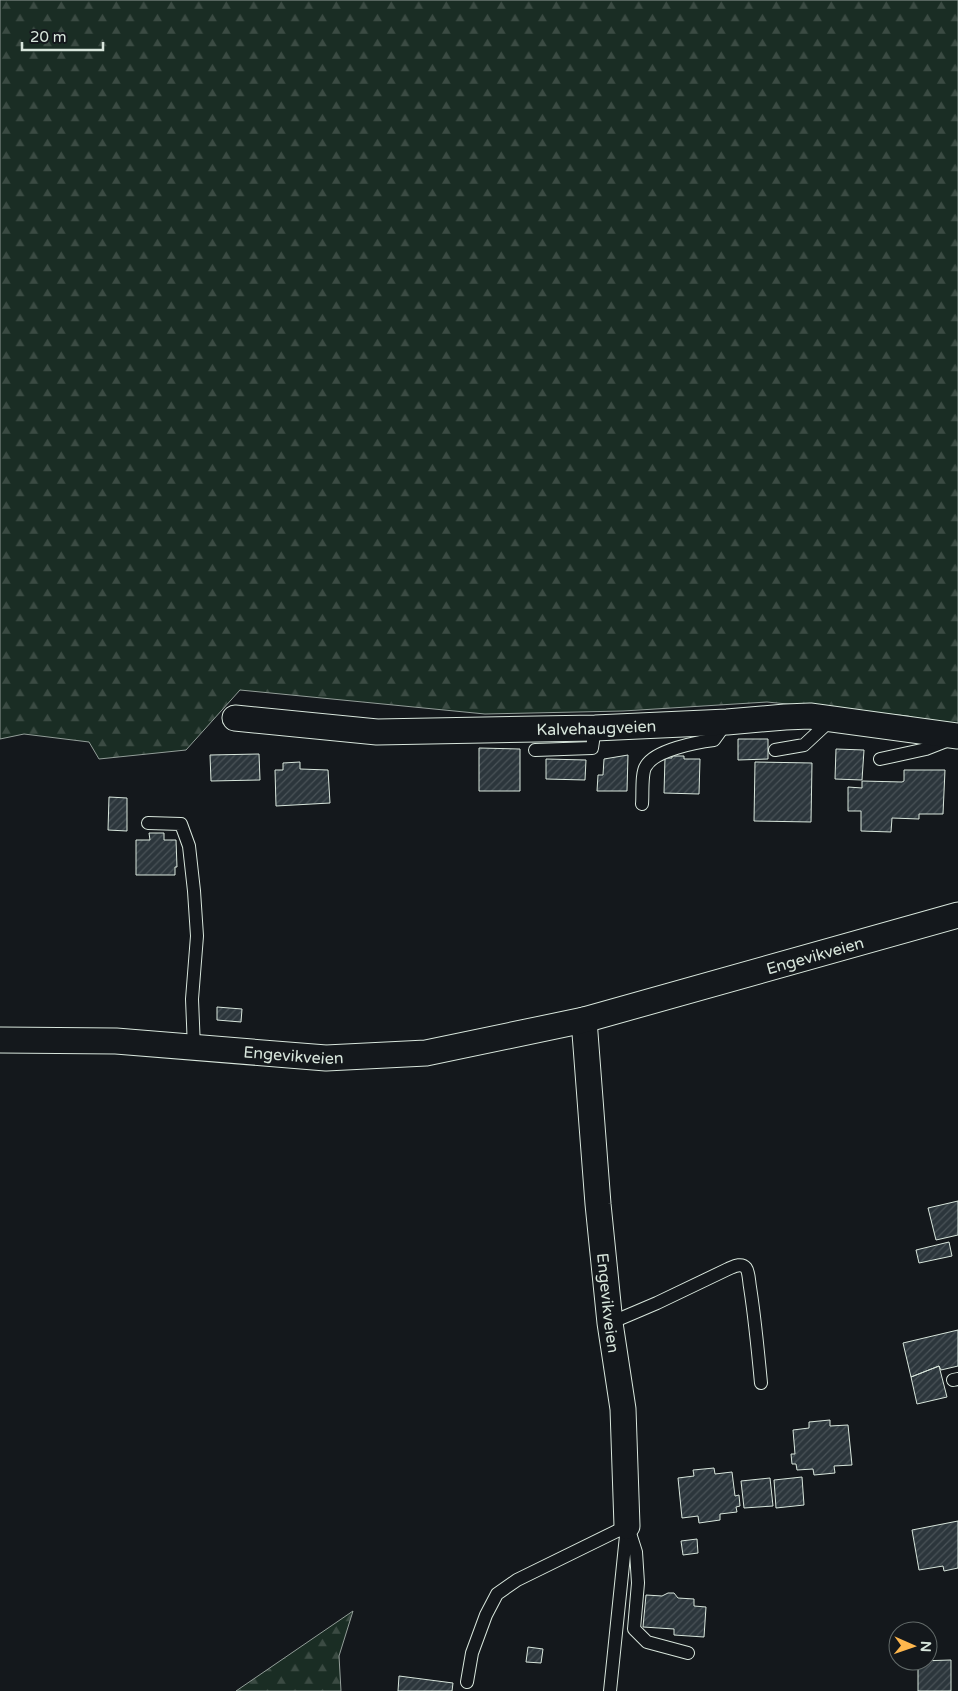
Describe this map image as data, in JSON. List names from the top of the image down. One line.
{"streets":{"street":["Kalvehaugveien","Engevikveien"]},"scale_bar":"20 m","north":"right"}
